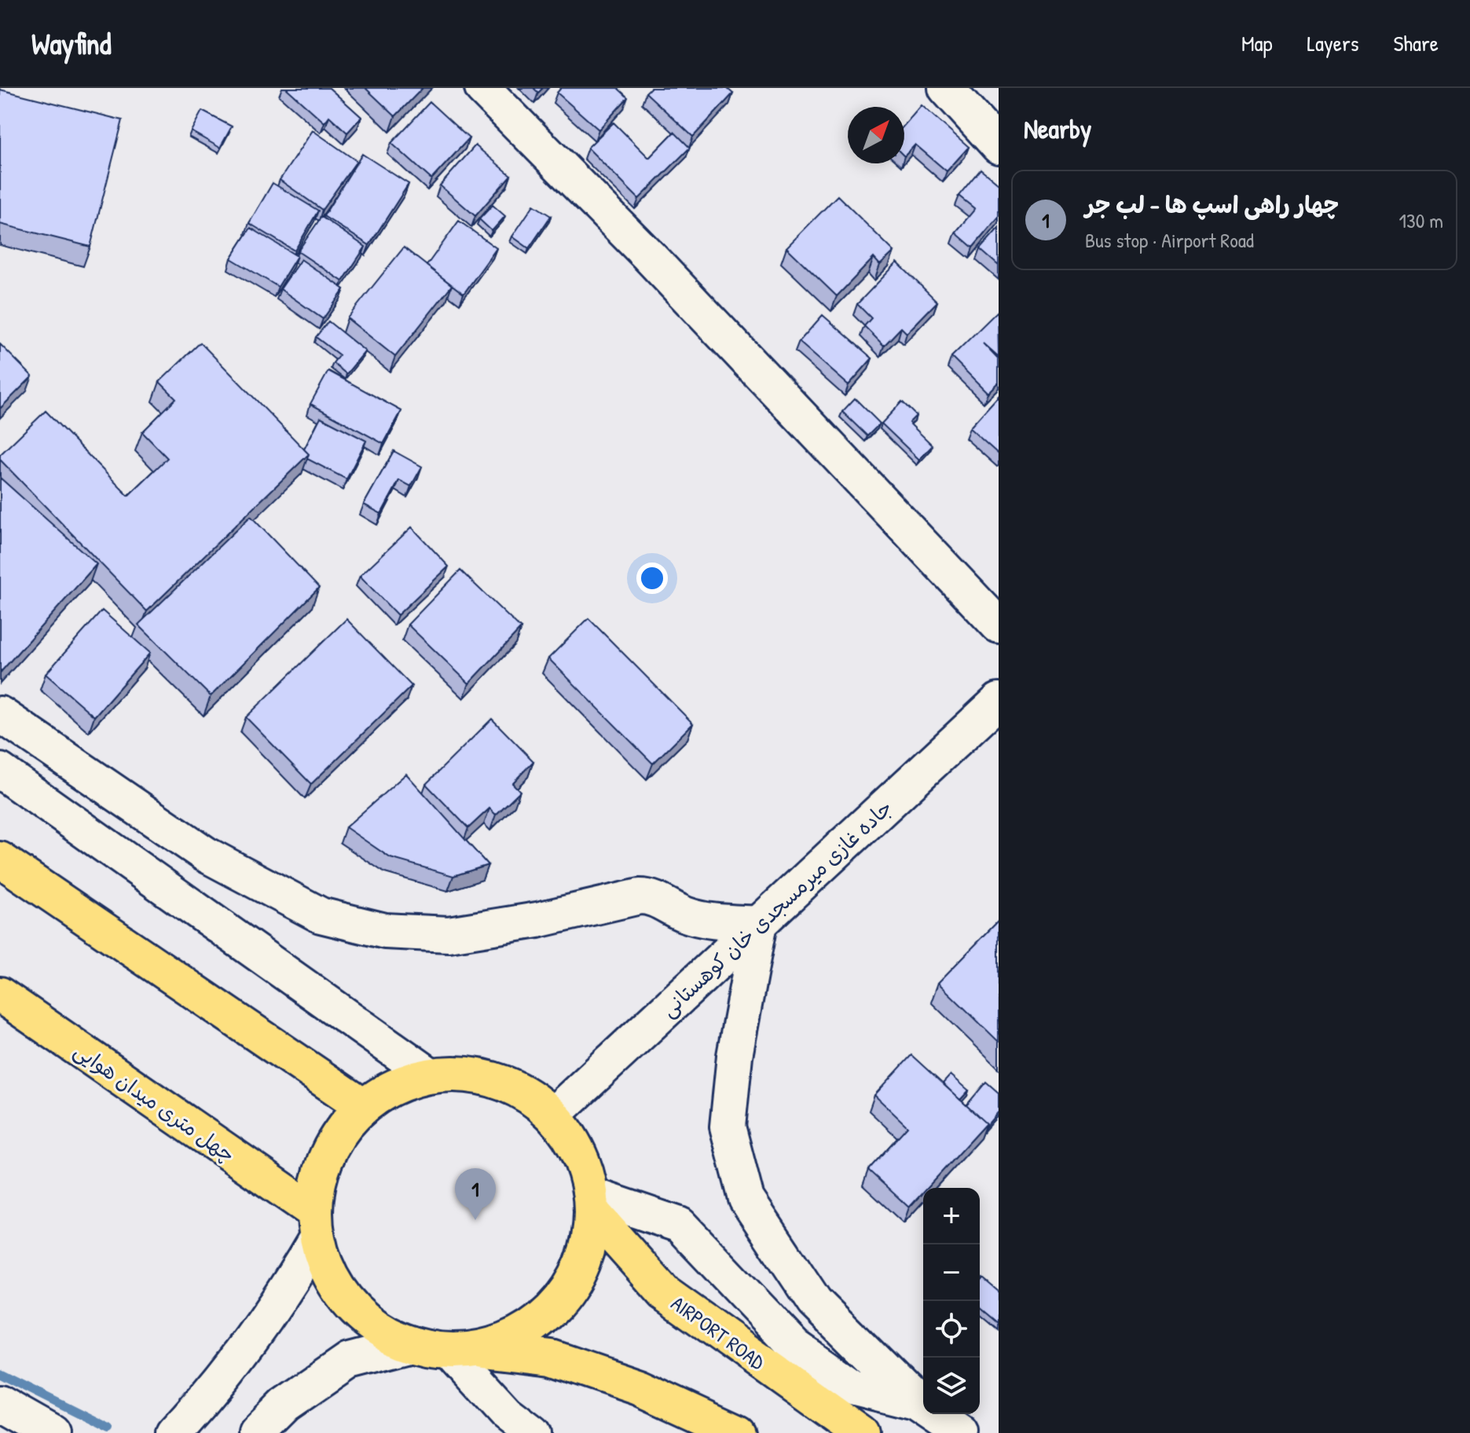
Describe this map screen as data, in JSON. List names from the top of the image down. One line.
{"streets":{"main road":["چهل متری میدان هوایی","AIRPORT ROAD"],"street":["جاده غازی میرمسجدی خان کوهستانی"]},"north":"top right","page":{"header":"Wayfind","nav":["Map","Layers","Share"],"heading":"Nearby","list":[{"mark":"1","name":"چهار راهی اسپ ها - لب جر","note":"Bus stop · Airport Road","value":"130 m"}],"pins":"1","map_buttons":["+","−"]}}
